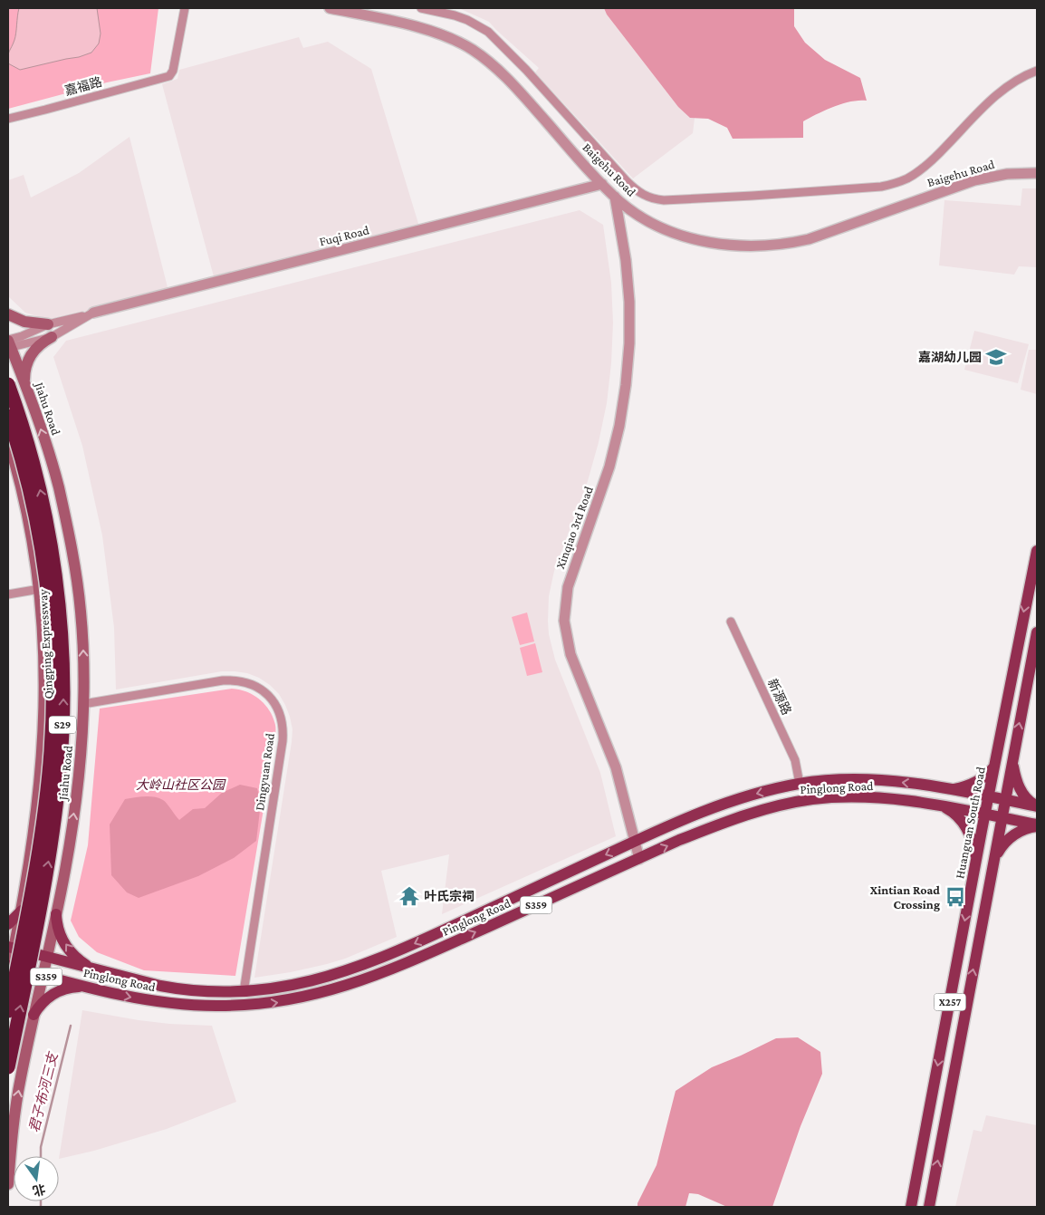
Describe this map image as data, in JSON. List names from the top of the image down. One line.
{"streets":{"highway":["Qingping Expressway","S29"],"main road":["Jiahu Road","Pinglong Road","Huanguan South Road","S359","X257"],"street":["嘉福路","Baigehu Road","Fuqi Road","Xinqiao 3rd Road","新源路","Dingyuan Road"]},"crossings":[["Baigehu Road","Fuqi Road"],["Baigehu Road","Xinqiao 3rd Road"],["Jiahu Road","Dingyuan Road"],["Jiahu Road","Pinglong Road"],["Xinqiao 3rd Road","Pinglong Road"],["新源路","Pinglong Road"],["Dingyuan Road","Pinglong Road"],["Pinglong Road","Huanguan South Road"],["Pinglong Road","S359"],["Pinglong Road","X257"],["Huanguan South Road","S359"],["S359","X257"]],"water":["君子布河三支"],"parks":["大岭山社区公园"],"places":{"school or university":["嘉湖幼儿园"],"temple":["叶氏宗祠"],"bus stop":["Xintian Road Crossing"]},"north":"bottom"}
